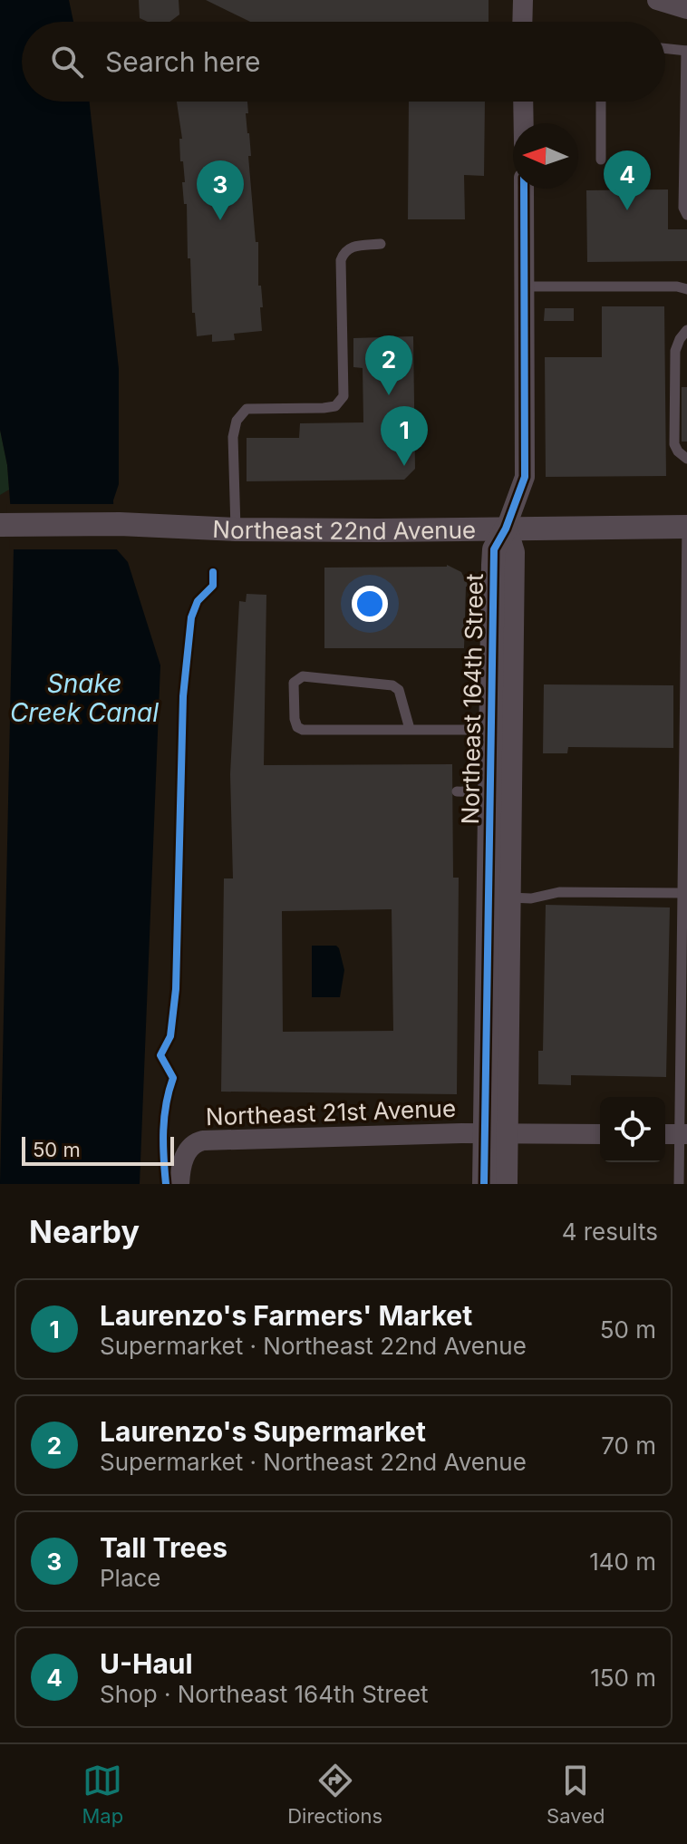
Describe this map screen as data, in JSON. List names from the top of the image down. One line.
{"streets":{"street":["Northeast 22nd Avenue","Northeast 164th Street","Northeast 21st Avenue"]},"crossings":[["Northeast 22nd Avenue","Northeast 164th Street"],["Northeast 164th Street","Northeast 21st Avenue"]],"water":["Snake Creek Canal"],"scale_bar":"50 m","north":"left","page":{"search":"Search here","pins":["4","3","2","1"],"scale":"50 m","heading":["Nearby","4 results"],"list":[{"mark":"1","name":"Laurenzo's Farmers' Market","note":"Supermarket · Northeast 22nd Avenue","value":"50 m"},{"mark":"2","name":"Laurenzo's Supermarket","note":"Supermarket · Northeast 22nd Avenue","value":"70 m"},{"mark":"3","name":"Tall Trees","note":"Place","value":"140 m"},{"mark":"4","name":"U-Haul","note":"Shop · Northeast 164th Street","value":"150 m"}],"nav":["Map","Directions","Saved"]}}
